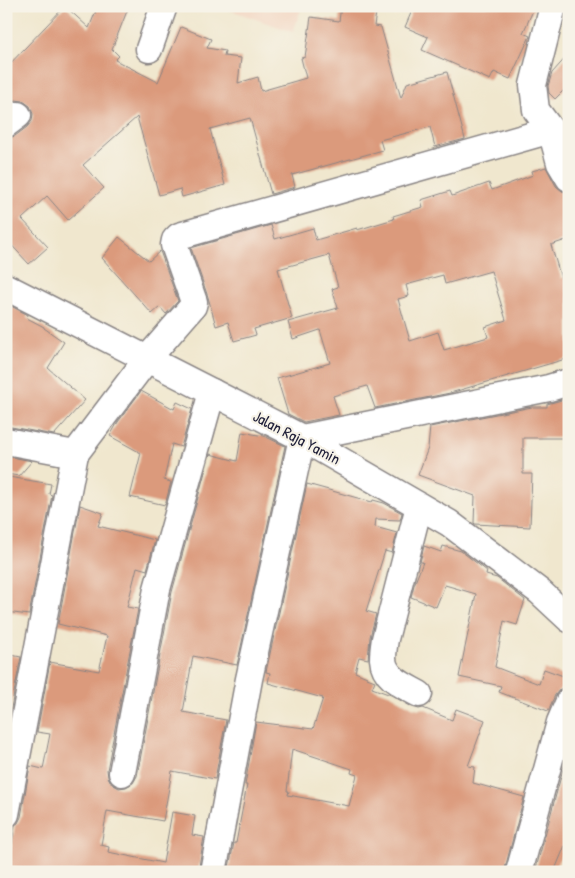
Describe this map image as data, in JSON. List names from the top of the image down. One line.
{"streets":{"street":["Jalan Raja Yamin"]}}
